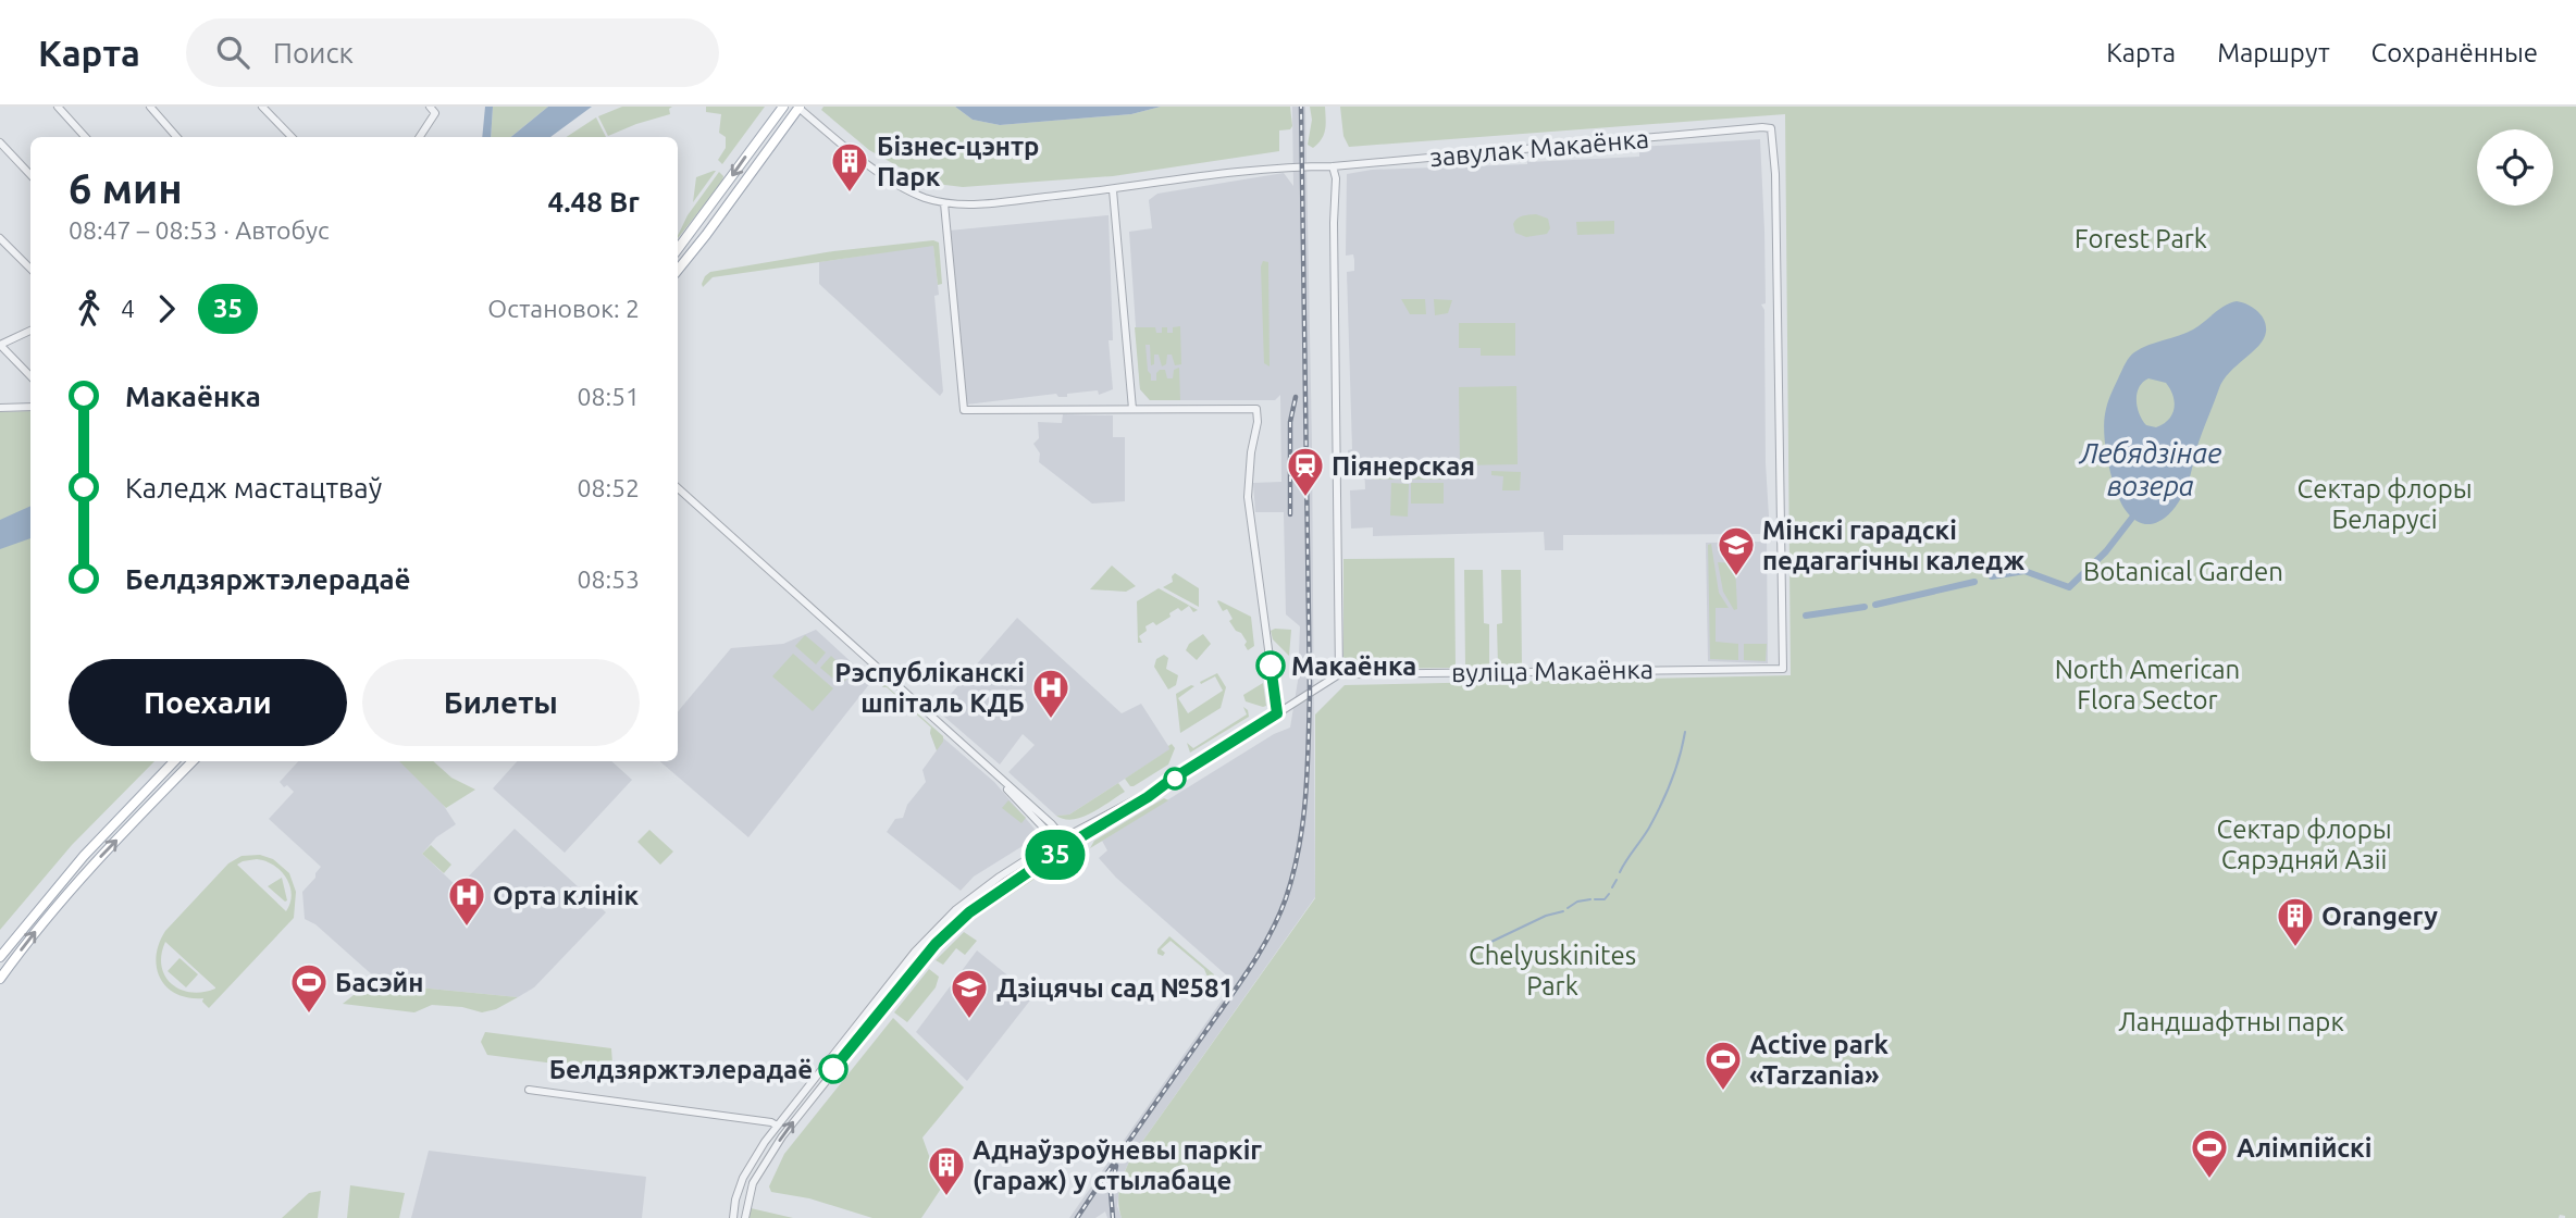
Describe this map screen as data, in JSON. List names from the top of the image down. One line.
{"streets":{"street":["завулак Макаёнка","вуліца Макаёнка"]},"crossings":[["завулак Макаёнка","вуліца Макаёнка"]],"water":["Лебядзінае возера"],"parks":["Forest Park","Сектар флоры Беларусі","Botanical Garden","North American Flora Sector","Сектар флоры Сярэдняй Азіі","Chelyuskinites Park","Ландшафтны парк"],"places":{"building":["Бізнес-цэнтр Парк","Orangery","Аднаўзроўневы паркіг (гараж) у стылабаце"],"station":["Піянерская"],"school or university":["Мінскі гарадскі педагагічны каледж","Дзіцячы сад №581"],"other":["Макаёнка","Белдзяржтэлерадаё"],"hospital":["Рэспубліканскі шпіталь КДБ","Орта клінік"],"sports":["Басэйн","Active park «Tarzania»","Алімпійскі"]},"lines":["bus line 35"],"page":{"header":"Карта","search":"Поиск","nav":["Карта","Маршрут","Сохранённые"],"on_map":"35","heading":["6 мин","08:47 – 08:53 · Автобус","4.48 Br"],"legs":["4","35","Остановок: 2"],"list":[{"name":"Макаёнка","value":"08:51"},{"name":"Каледж мастацтваў","value":"08:52"},{"name":"Белдзяржтэлерадаё","value":"08:53"}],"buttons":["Поехали","Билеты"]}}
